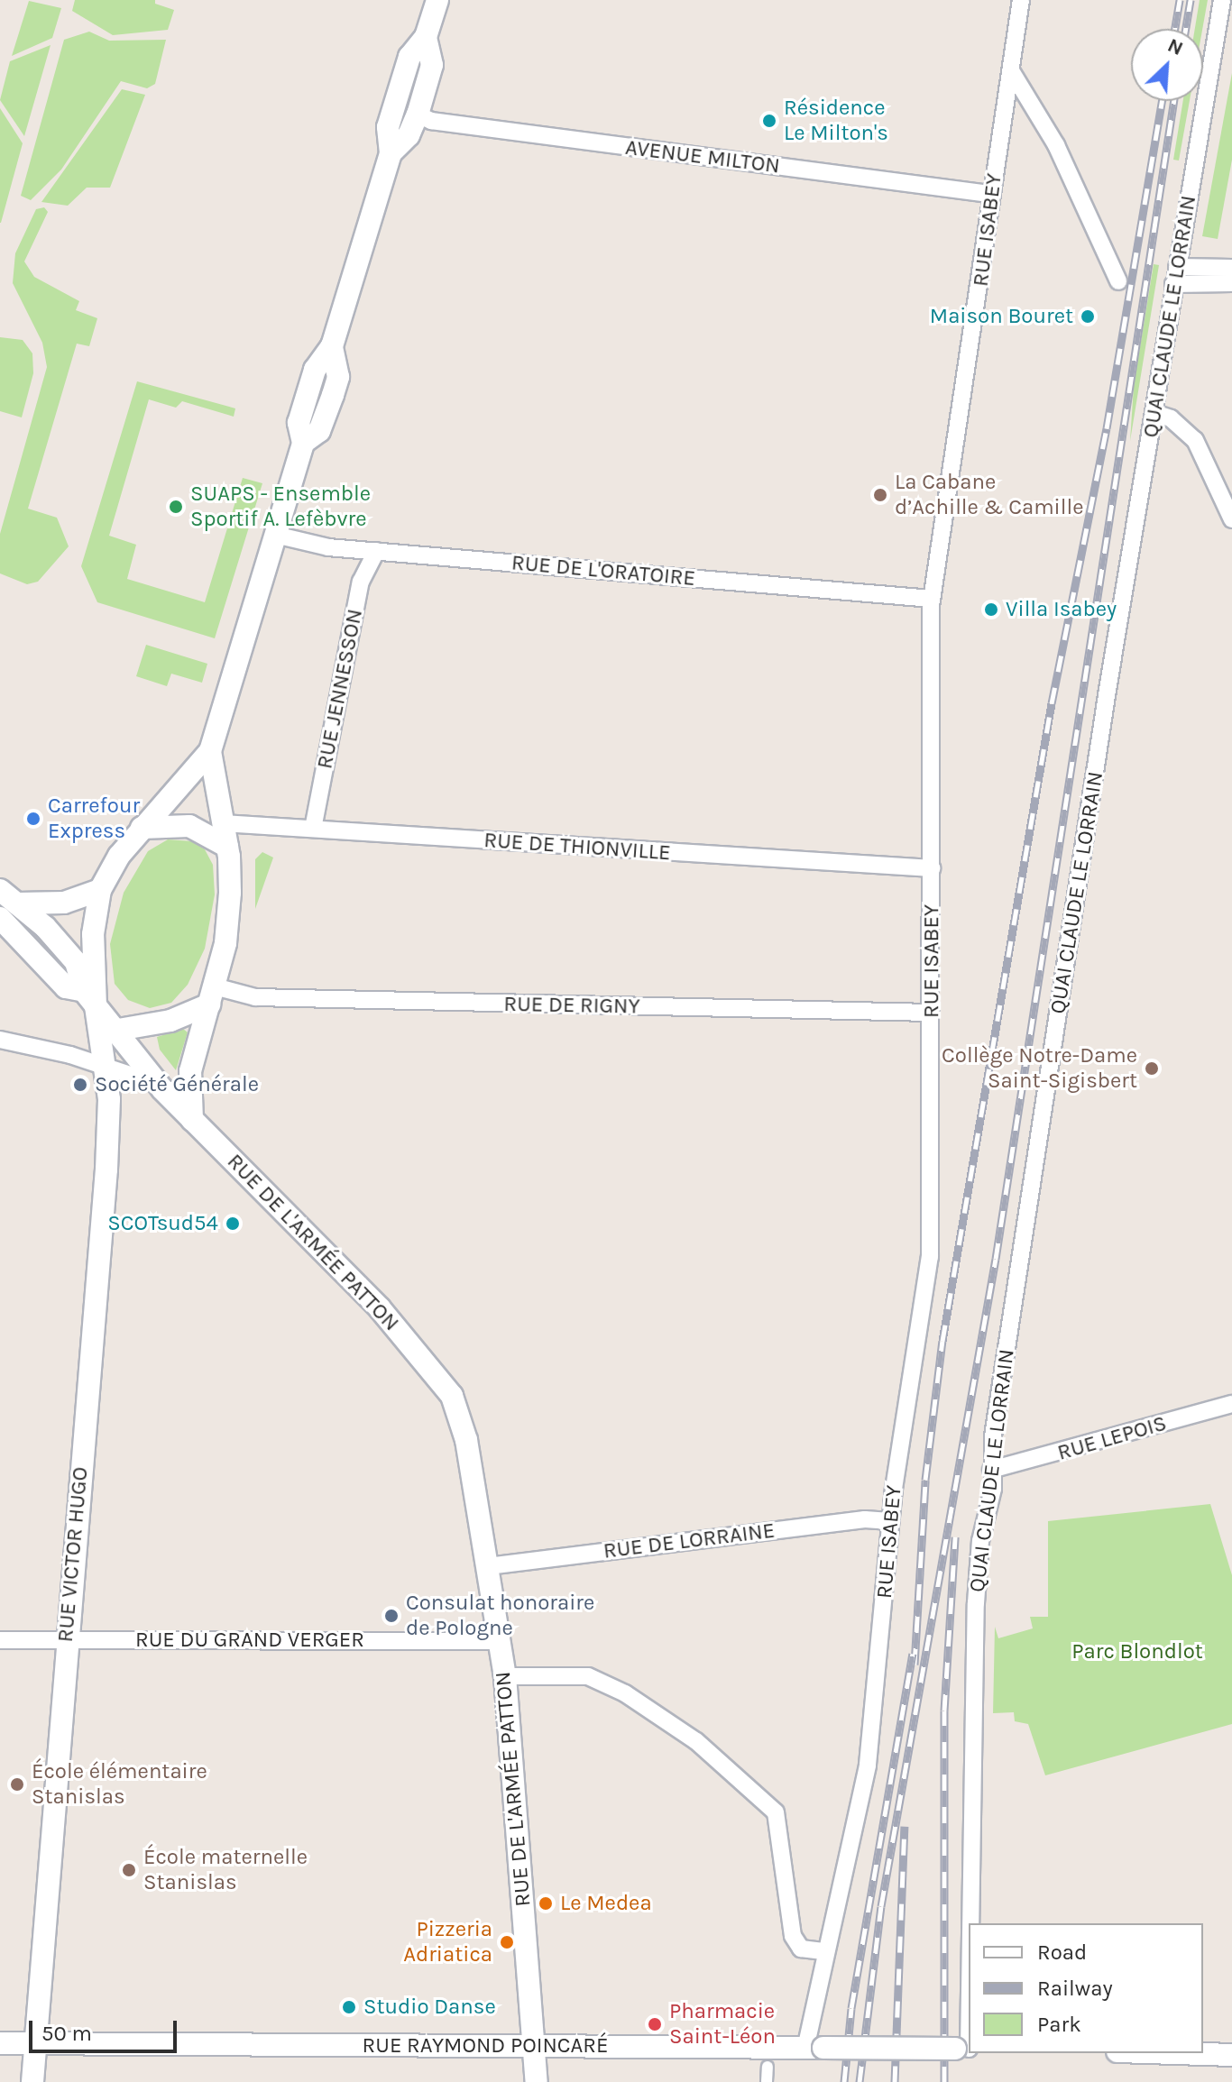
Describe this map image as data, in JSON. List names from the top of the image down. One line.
{"streets":{"main road":["RUE DE L'ARMÉE PATTON","RUE VICTOR HUGO","RUE RAYMOND POINCARÉ"],"street":["AVENUE MILTON","RUE ISABEY","QUAI CLAUDE LE LORRAIN","RUE DE L'ORATOIRE","RUE JENNESSON","RUE DE THIONVILLE","RUE DE RIGNY","RUE LEPOIS","RUE DE LORRAINE","RUE DU GRAND VERGER"]},"crossings":[["AVENUE MILTON","RUE ISABEY"],["RUE ISABEY","RUE DE L'ORATOIRE"],["RUE ISABEY","RUE DE THIONVILLE"],["RUE ISABEY","RUE DE RIGNY"],["RUE ISABEY","RUE DE LORRAINE"],["RUE ISABEY","RUE RAYMOND POINCARÉ"],["QUAI CLAUDE LE LORRAIN","RUE LEPOIS"],["QUAI CLAUDE LE LORRAIN","RUE RAYMOND POINCARÉ"],["RUE DE L'ORATOIRE","RUE JENNESSON"],["RUE JENNESSON","RUE DE THIONVILLE"],["RUE DE RIGNY","RUE DE L'ARMÉE PATTON"],["RUE DE RIGNY","RUE VICTOR HUGO"],["RUE DE L'ARMÉE PATTON","RUE DE LORRAINE"],["RUE DE L'ARMÉE PATTON","RUE VICTOR HUGO"],["RUE DE L'ARMÉE PATTON","RUE DU GRAND VERGER"],["RUE DE L'ARMÉE PATTON","RUE RAYMOND POINCARÉ"],["RUE VICTOR HUGO","RUE DU GRAND VERGER"],["RUE VICTOR HUGO","RUE RAYMOND POINCARÉ"]],"parks":["Parc Blondlot"],"places":["Résidence Le Milton's","Maison Bouret","La Cabane d’Achille & Camille","SUAPS - Ensemble Sportif A. Lefèbvre","Villa Isabey","Carrefour Express","Collège Notre-Dame Saint-Sigisbert","Société Générale","SCOTsud54","Consulat honoraire de Pologne","École élémentaire Stanislas","École maternelle Stanislas","Le Medea","Pizzeria Adriatica","Studio Danse","Pharmacie Saint-Léon"],"legend":["Road","Railway","Park"],"scale_bar":"50 m","north":"top right"}
